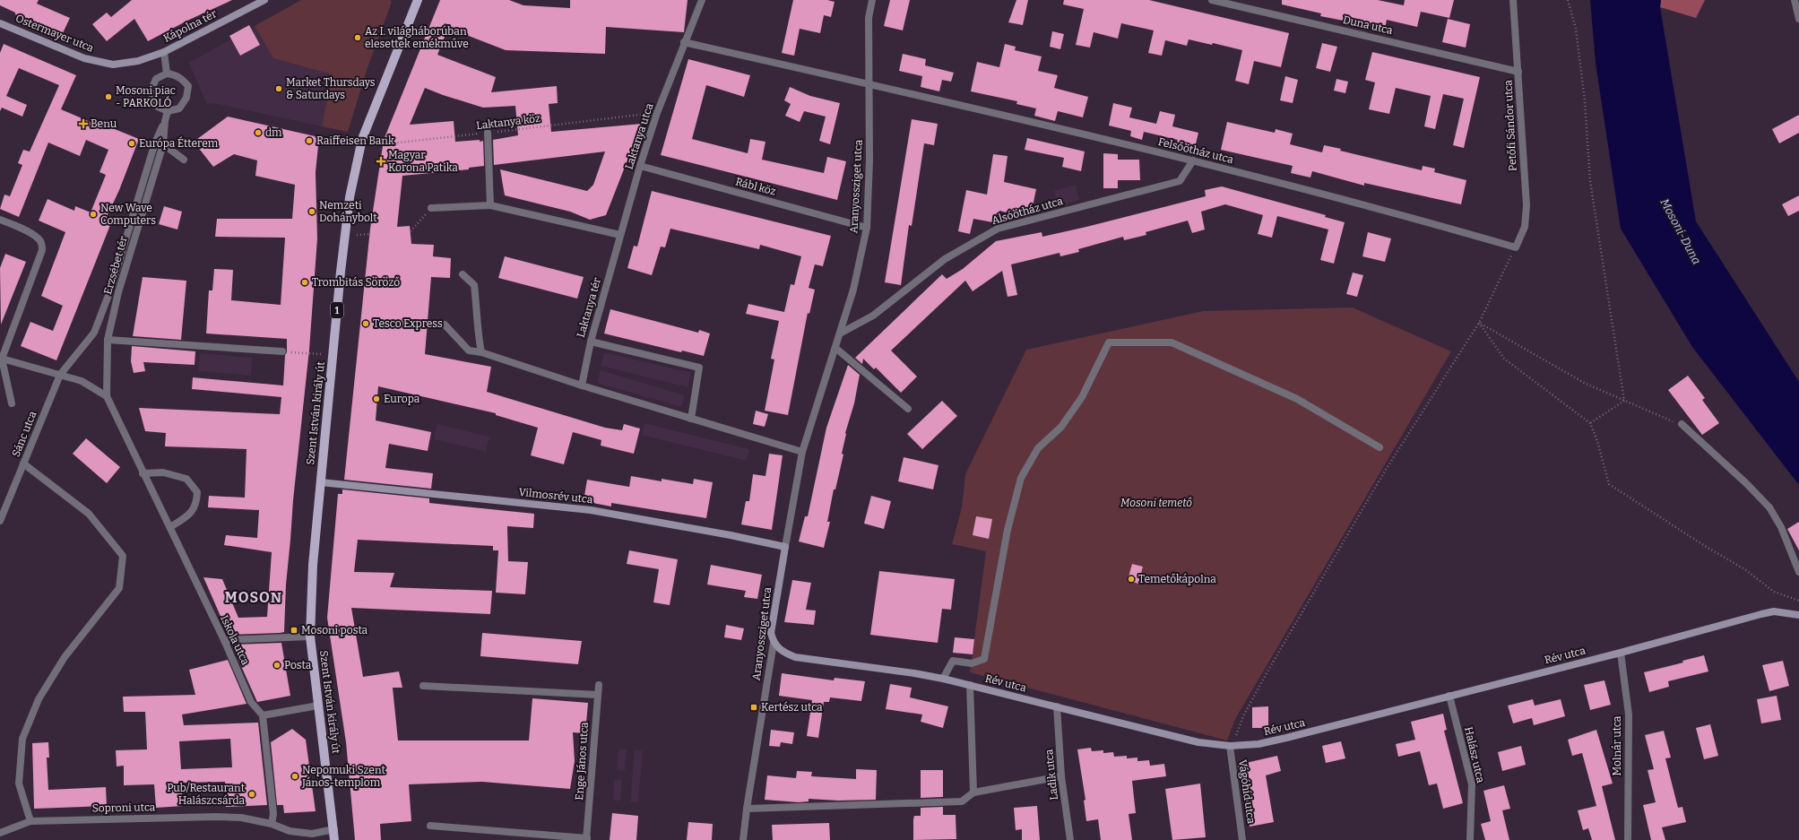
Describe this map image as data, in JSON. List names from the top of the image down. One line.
{"streets":{"main road":["Kápolna tér","Ostermayer utca","Aranyossziget utca","1","Szent István király út","Vilmosrév utca","Rév utca"],"street":["Duna utca","Petőfi Sándor utca","Laktanya utca","Felsőötház utca","Rábl köz","Alsóötház utca","Erzsébet tér","Laktanya tér","Sánc utca","Iskola utca","Molnár utca","Halász utca","Enge János utca","Ladik utca","Vágóhíd utca","Soproni utca"],"path":["Laktanya köz"]},"crossings":[["Duna utca","Petőfi Sándor utca"],["Kápolna tér","Ostermayer utca"],["Laktanya köz","Laktanya utca"],["Laktanya köz","Szent István király út"],["Petőfi Sándor utca","Felsőötház utca"],["Laktanya utca","Rábl köz"],["Laktanya utca","Laktanya tér"],["Felsőötház utca","Aranyossziget utca"],["Felsőötház utca","Alsóötház utca"],["Rábl köz","Aranyossziget utca"],["Aranyossziget utca","Alsóötház utca"],["Aranyossziget utca","Vilmosrév utca"],["Aranyossziget utca","Rév utca"],["Erzsébet tér","Sánc utca"],["Erzsébet tér","Iskola utca"],["Szent István király út","Vilmosrév utca"],["Szent István király út","Soproni utca"],["Rév utca","Molnár utca"],["Rév utca","Halász utca"],["Rév utca","Ladik utca"],["Rév utca","Vágóhíd utca"]],"districts":["MOSON"],"water":["Mosoni-Duna"],"parks":["Mosoni temető"],"places":{"other":["Az I. világháborúban elesettek emékműve","Market Thursdays & Saturdays","Mosoni piac - PARKOLÓ","dm","Raiffeisen Bank","Európa Étterem","Nemzeti Dohánybolt","New Wave Computers","Trombitás Söröző","Tesco Express","Europa","Temetőkápolna","Posta","Nepomuki Szent János-templom","Pub/Restaurant Halászcsárda"],"health":["Benu","Magyar Korona Patika"],"transit":["Mosoni posta","Kertész utca"]}}
